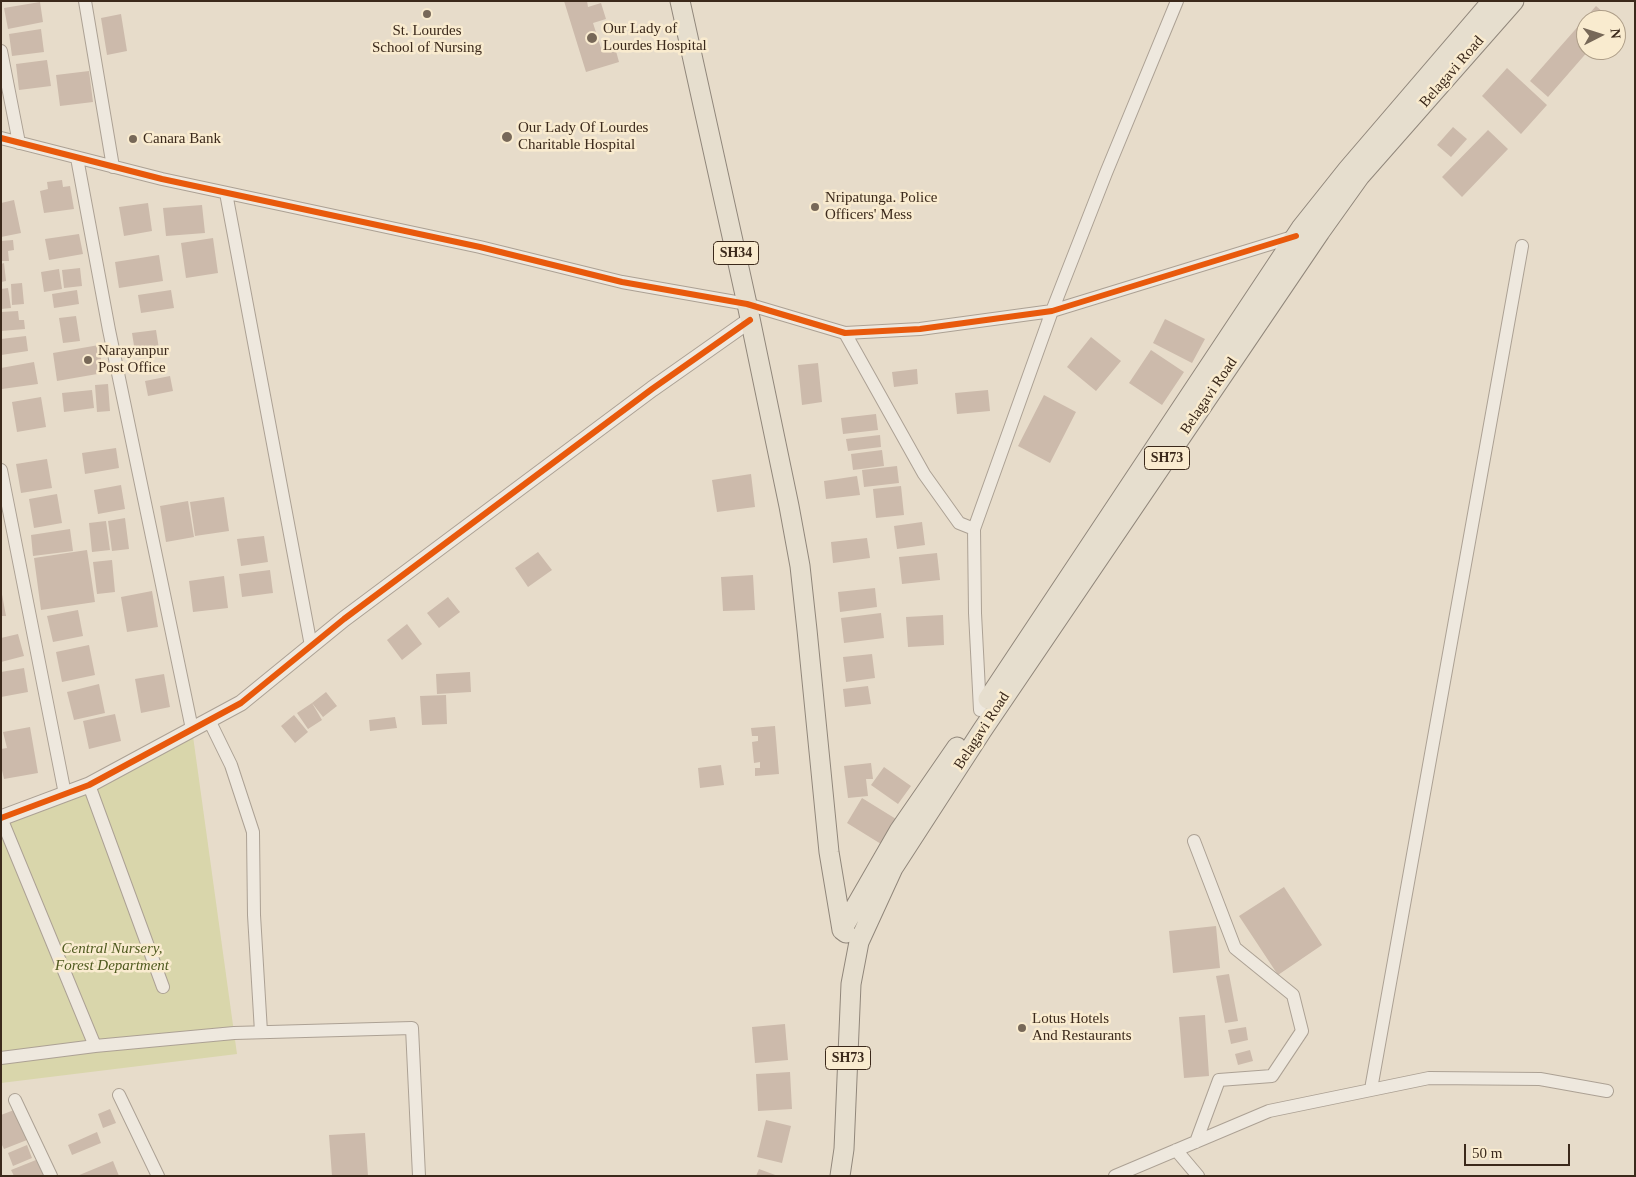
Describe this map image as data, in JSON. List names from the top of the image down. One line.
{"streets":{"main road":["Belagavi Road","SH34","SH73"]},"crossings":[["Belagavi Road","SH73"]],"parks":["Central Nursery, Forest Department"],"places":["St. Lourdes School of Nursing","Our Lady of Lourdes Hospital","Our Lady Of Lourdes Charitable Hospital","Canara Bank","Nripatunga. Police Officers' Mess","Narayanpur Post Office","Lotus Hotels And Restaurants"],"scale_bar":"50 m","north":"right"}
